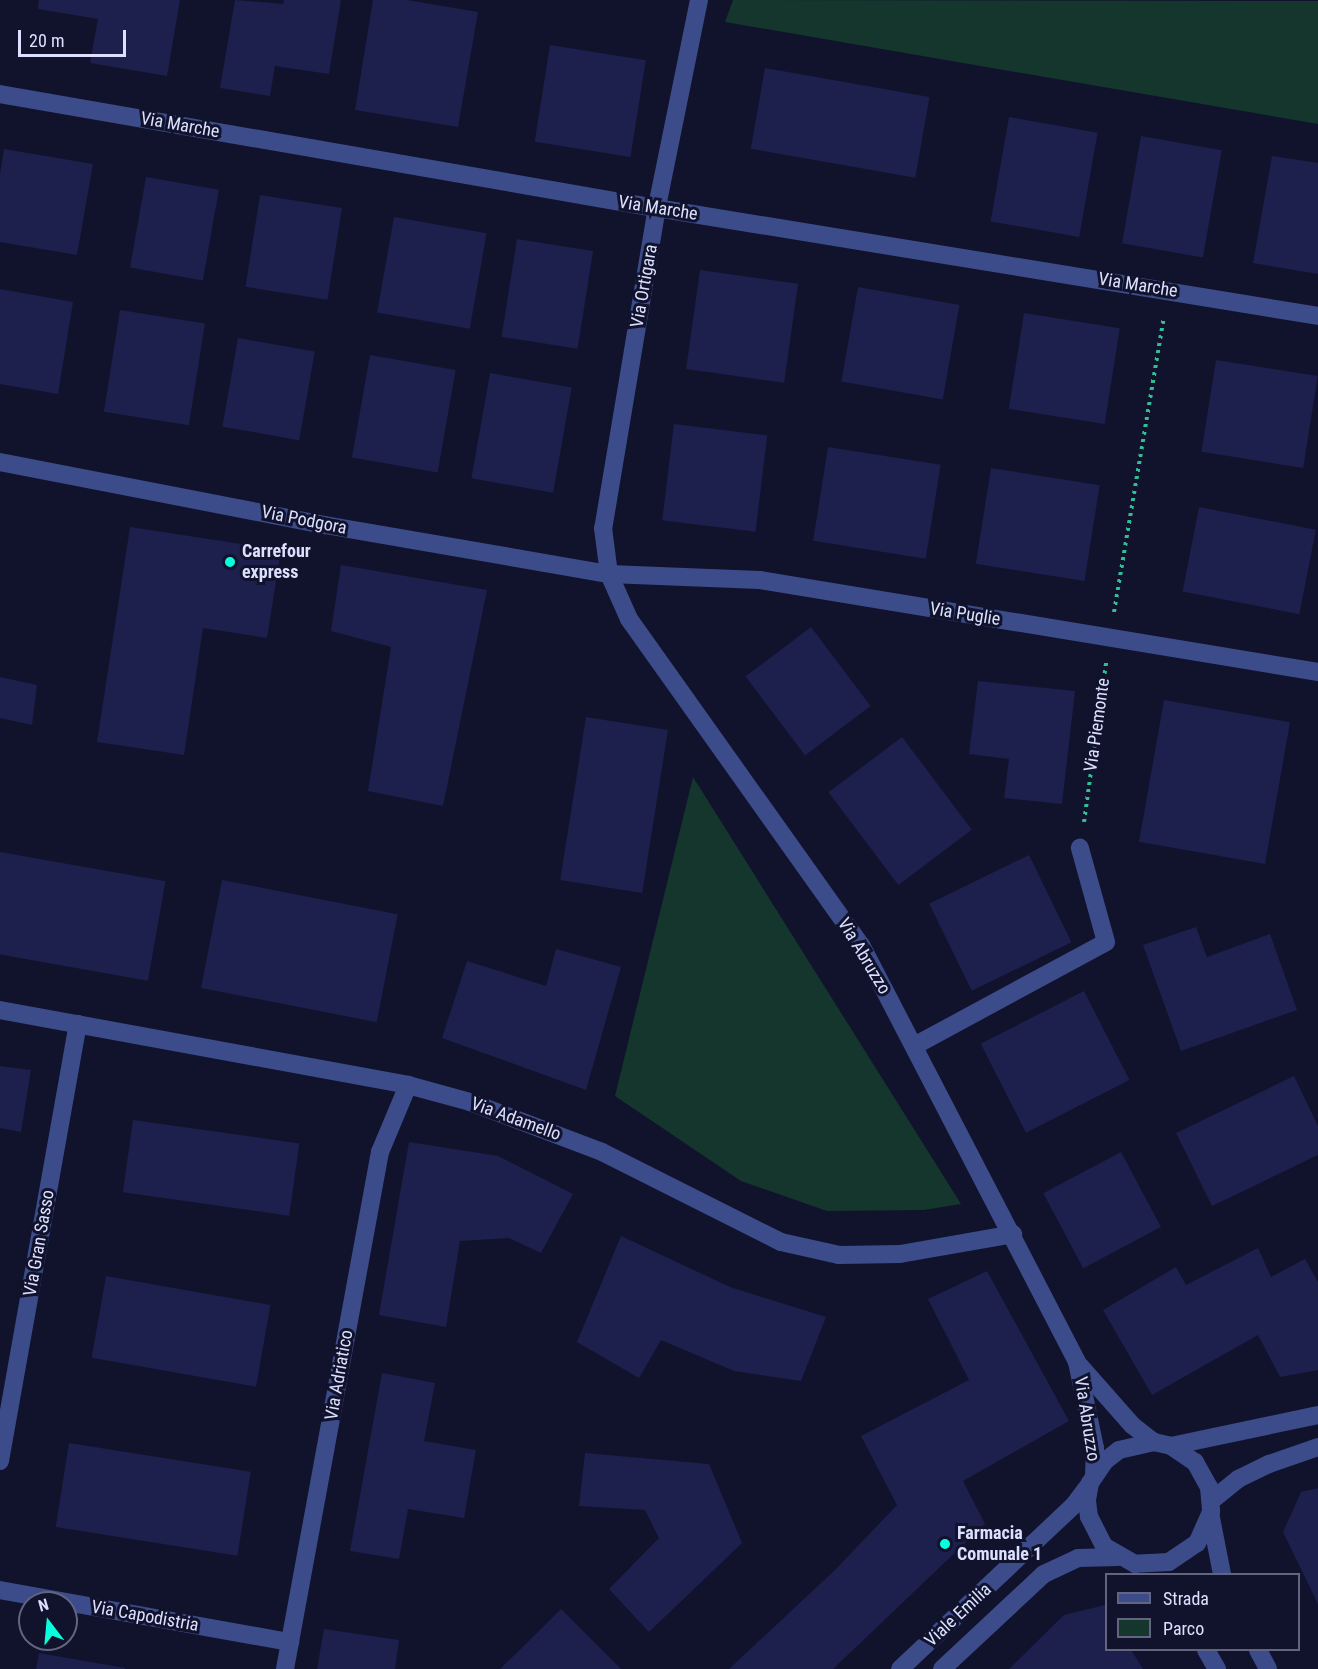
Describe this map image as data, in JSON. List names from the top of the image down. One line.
{"streets":{"street":["Via Marche","Via Ortigara","Via Podgora","Via Puglie","Via Abruzzo","Via Adamello","Via Gran Sasso","Via Adriatico","Viale Emilia","Via Capodistria"],"path":["Via Piemonte"]},"crossings":[["Via Marche","Via Ortigara"],["Via Marche","Via Piemonte"],["Via Ortigara","Via Podgora"],["Via Ortigara","Via Puglie"],["Via Ortigara","Via Abruzzo"],["Via Podgora","Via Puglie"],["Via Podgora","Via Abruzzo"],["Via Puglie","Via Piemonte"],["Via Puglie","Via Abruzzo"],["Via Abruzzo","Via Adamello"],["Via Abruzzo","Viale Emilia"],["Via Adamello","Via Gran Sasso"],["Via Adamello","Via Adriatico"],["Via Adriatico","Via Capodistria"]],"places":["Carrefour express","Farmacia Comunale 1"],"legend":["Strada","Parco"],"scale_bar":"20 m","north":"top"}
